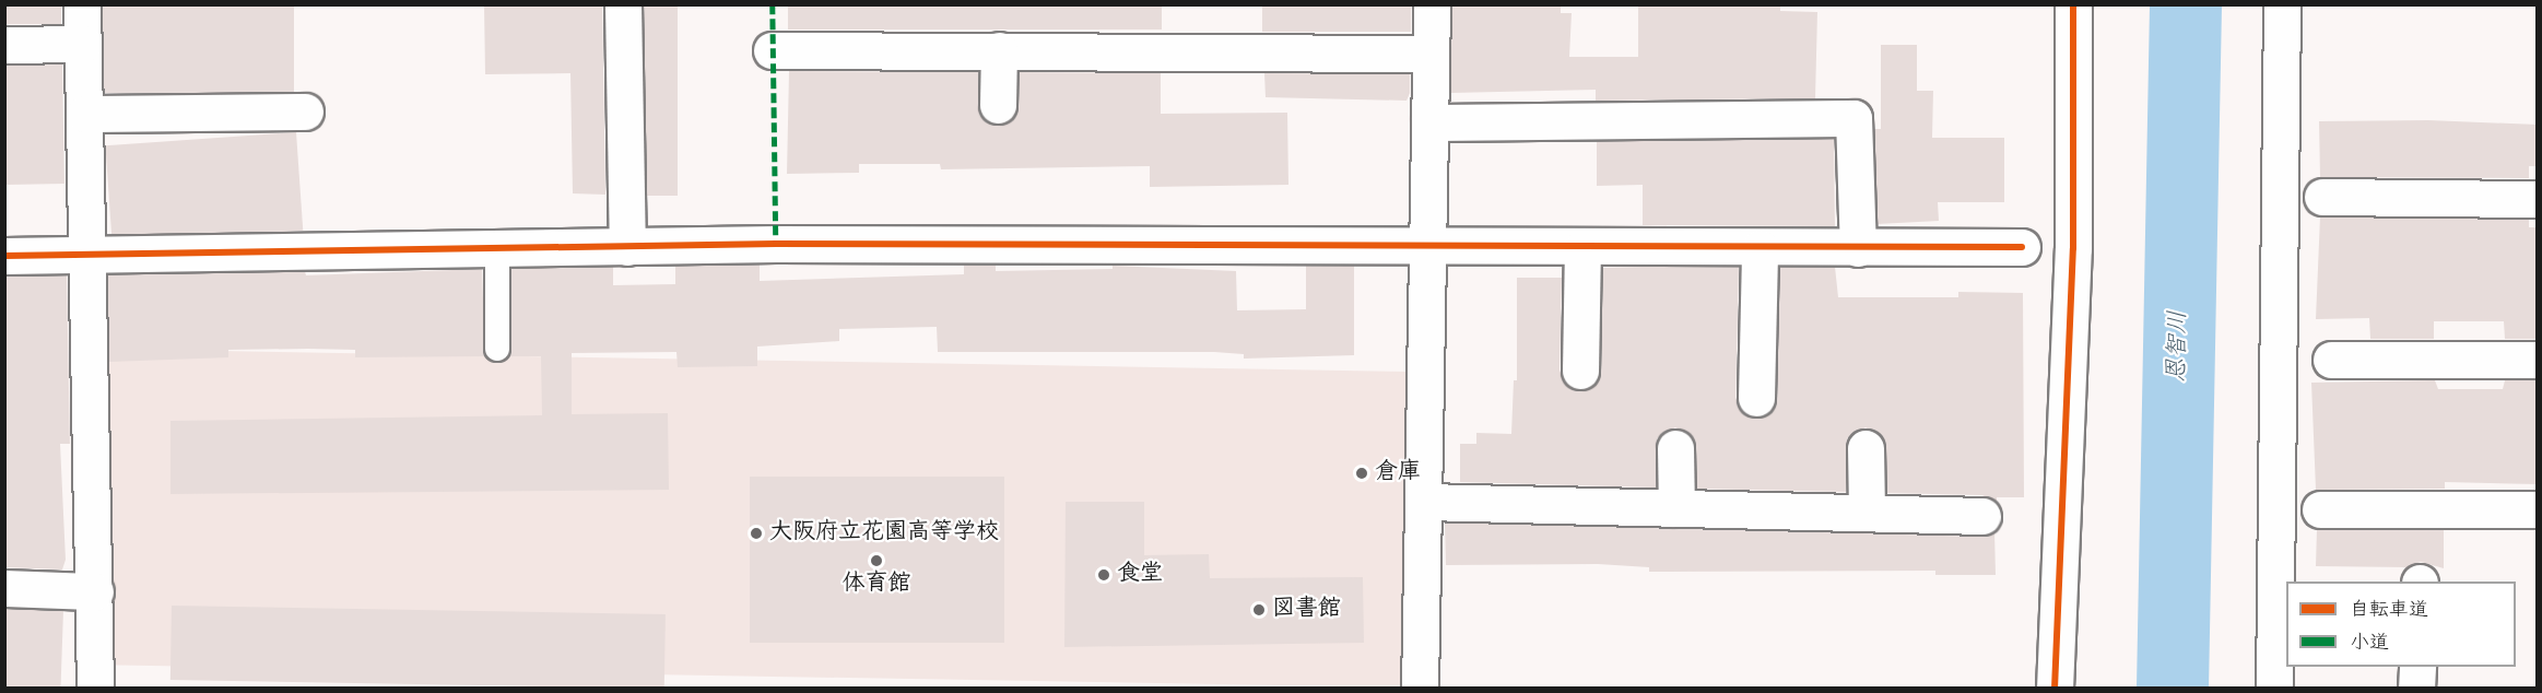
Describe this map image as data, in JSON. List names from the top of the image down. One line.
{"water":["恩智川"],"places":["倉庫","大阪府立花園高等学校","体育館","食堂","図書館"],"legend":["自転車道","小道"]}
